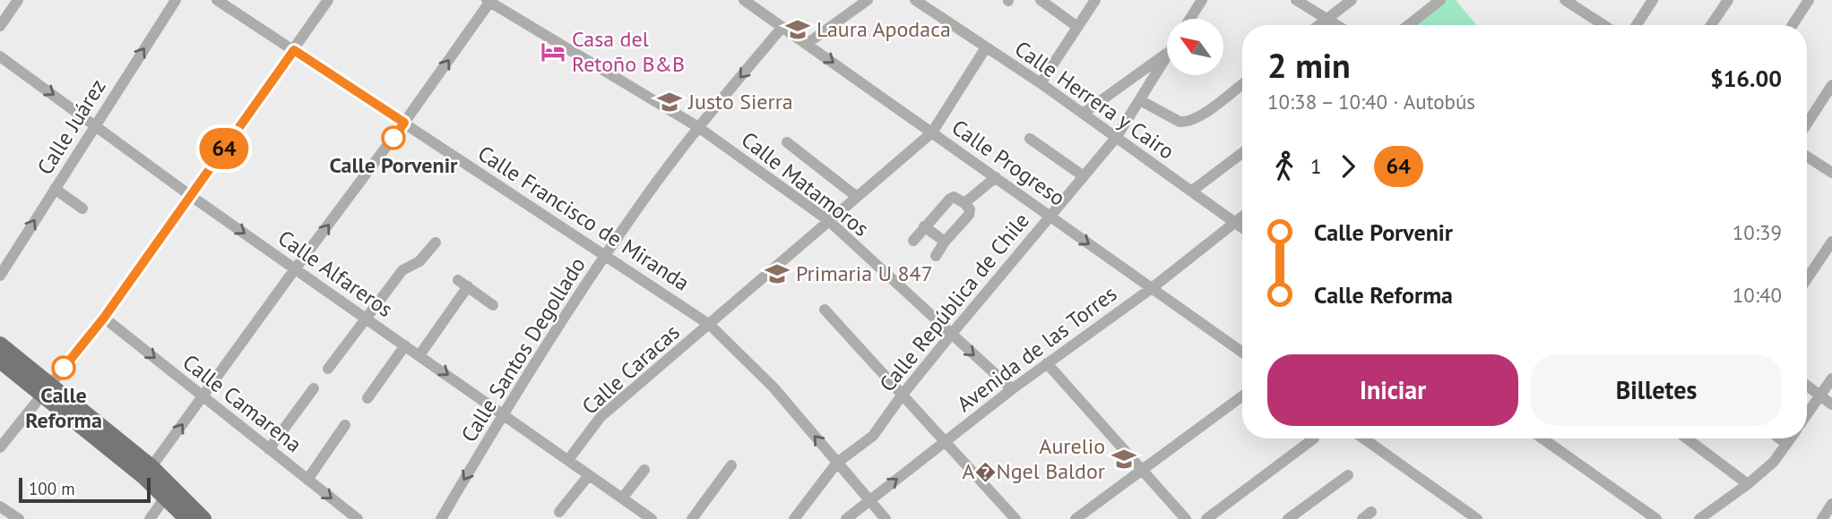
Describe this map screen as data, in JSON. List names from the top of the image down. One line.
{"streets":{"street":["Calle Herrera y Cairo","Calle Juárez","Calle Progreso","Calle Matamoros","Calle Francisco de Miranda","Calle Alfareros","Calle República de Chile","Avenida de las Torres","Calle Santos Degollado","Calle Caracas","Calle Camarena"]},"crossings":[["Calle Herrera y Cairo","Calle República de Chile"],["Calle Herrera y Cairo","Avenida de las Torres"],["Calle Herrera y Cairo","Calle Caracas"],["Calle Juárez","Calle Alfareros"],["Calle Progreso","Calle República de Chile"],["Calle Progreso","Avenida de las Torres"],["Calle Progreso","Calle Santos Degollado"],["Calle Progreso","Calle Caracas"],["Calle Matamoros","Calle República de Chile"],["Calle Matamoros","Avenida de las Torres"],["Calle Matamoros","Calle Santos Degollado"],["Calle Matamoros","Calle Caracas"],["Calle Francisco de Miranda","Calle República de Chile"],["Calle Francisco de Miranda","Avenida de las Torres"],["Calle Francisco de Miranda","Calle Santos Degollado"],["Calle Francisco de Miranda","Calle Caracas"],["Calle Alfareros","Calle Santos Degollado"],["Calle Alfareros","Calle Caracas"]],"one_way":["Calle Juárez","Calle Alfareros","Calle Santos Degollado","Calle Camarena"],"places":{"school or university":["Laura Apodaca","Justo Sierra","Primaria U 847","Aurelio A�Ngel Baldor"],"hotel":["Casa del Retoño B&B"],"other":["Calle Porvenir","Calle Reforma"]},"lines":["bus line 64"],"scale_bar":"100 m","north":"top left","page":{"on_map":"64","heading":["2 min","10:38 – 10:40 · Autobús","$16.00"],"legs":["1","64"],"list":[{"name":"Calle Porvenir","value":"10:39"},{"name":"Calle Reforma","value":"10:40"}],"buttons":["Iniciar","Billetes"],"scale":"100 m"}}
